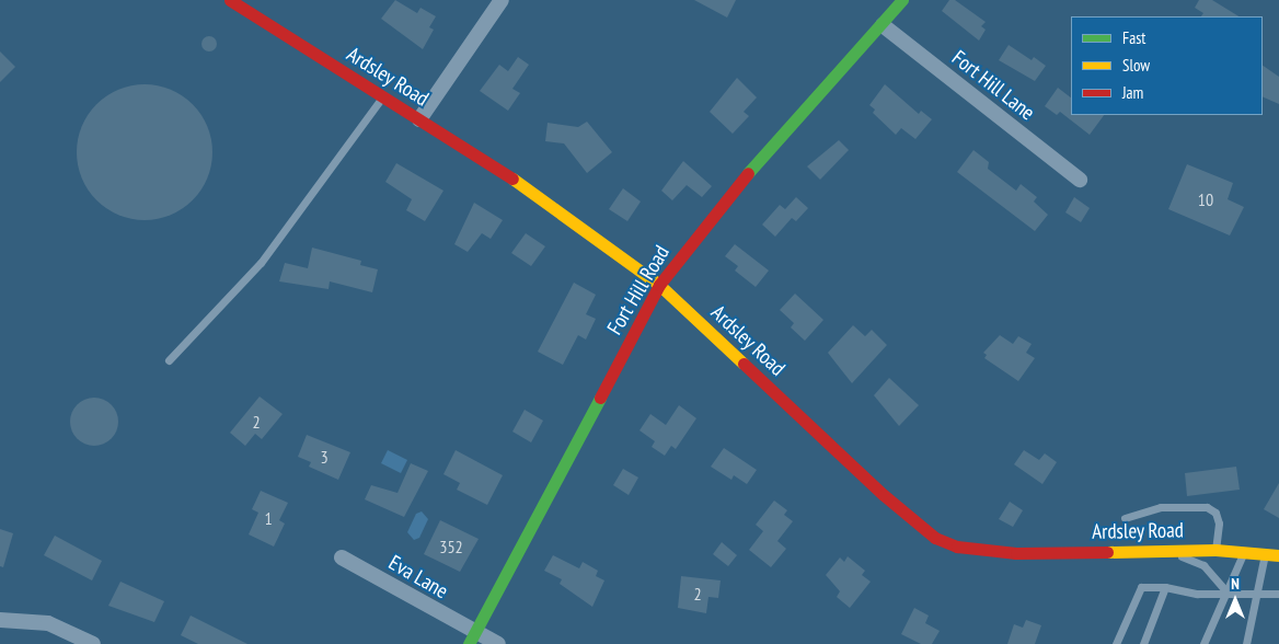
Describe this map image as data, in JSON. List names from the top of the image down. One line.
{"streets":{"main road":["Ardsley Road","Fort Hill Road"],"street":["Fort Hill Lane","Eva Lane"]},"crossings":[["Ardsley Road","Fort Hill Road"],["Fort Hill Lane","Fort Hill Road"],["Fort Hill Road","Eva Lane"]],"house_numbers":["10","2","3","1","352","2"],"legend":["Fast","Slow","Jam"],"north":"top"}
